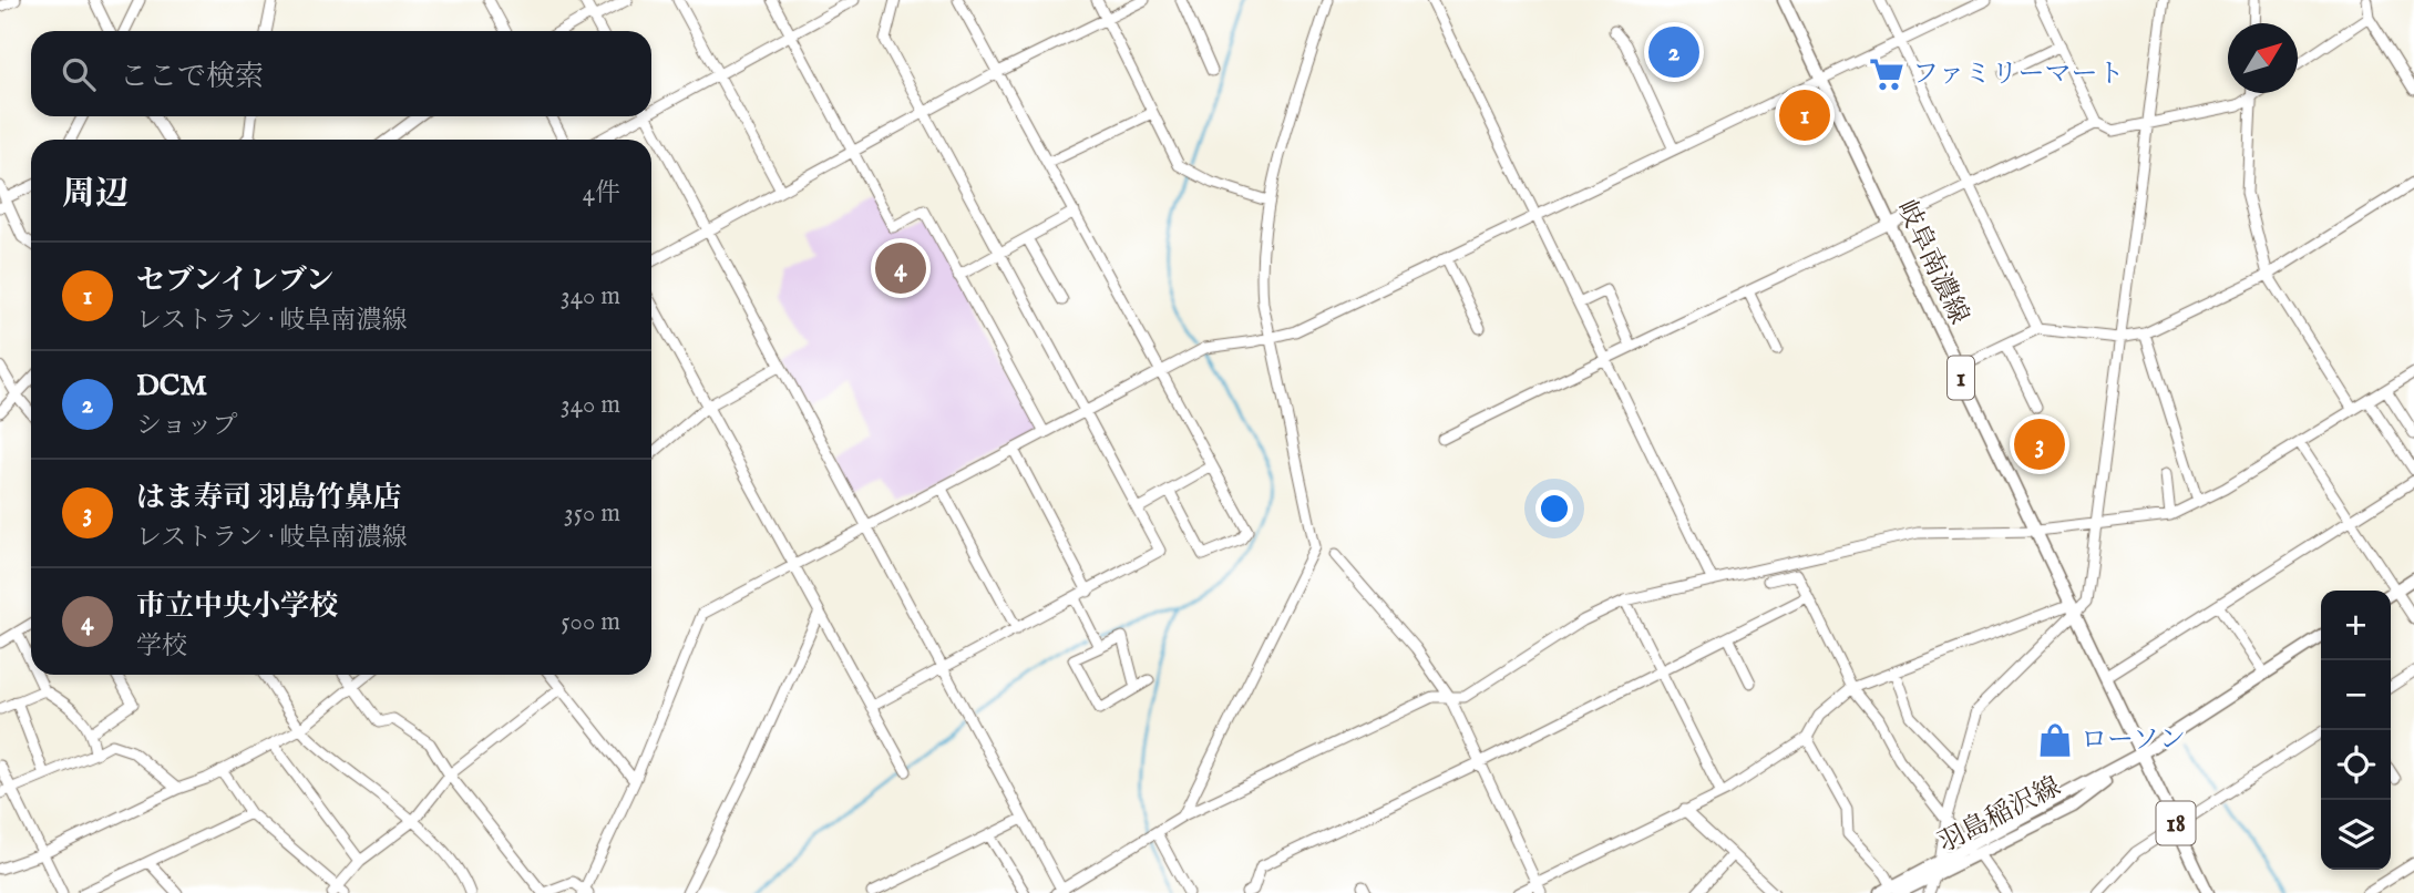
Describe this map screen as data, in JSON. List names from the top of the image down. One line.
{"streets":{"main road":["岐阜南濃線","1","羽島稲沢線","18"]},"crossings":[["岐阜南濃線","羽島稲沢線"],["岐阜南濃線","18"],["羽島稲沢線","18"]],"places":{"supermarket":["ファミリーマート"],"shop":["ローソン"]},"north":"top right","page":{"pins":["2","1","4","3"],"search":"ここで検索","heading":["周辺","4件"],"list":[{"mark":"1","name":"セブンイレブン","note":"レストラン · 岐阜南濃線","value":"340 m"},{"mark":"2","name":"DCM","note":"ショップ","value":"340 m"},{"mark":"3","name":"はま寿司 羽島竹鼻店","note":"レストラン · 岐阜南濃線","value":"350 m"},{"mark":"4","name":"市立中央小学校","note":"学校","value":"500 m"}],"map_buttons":["+","−"]}}
